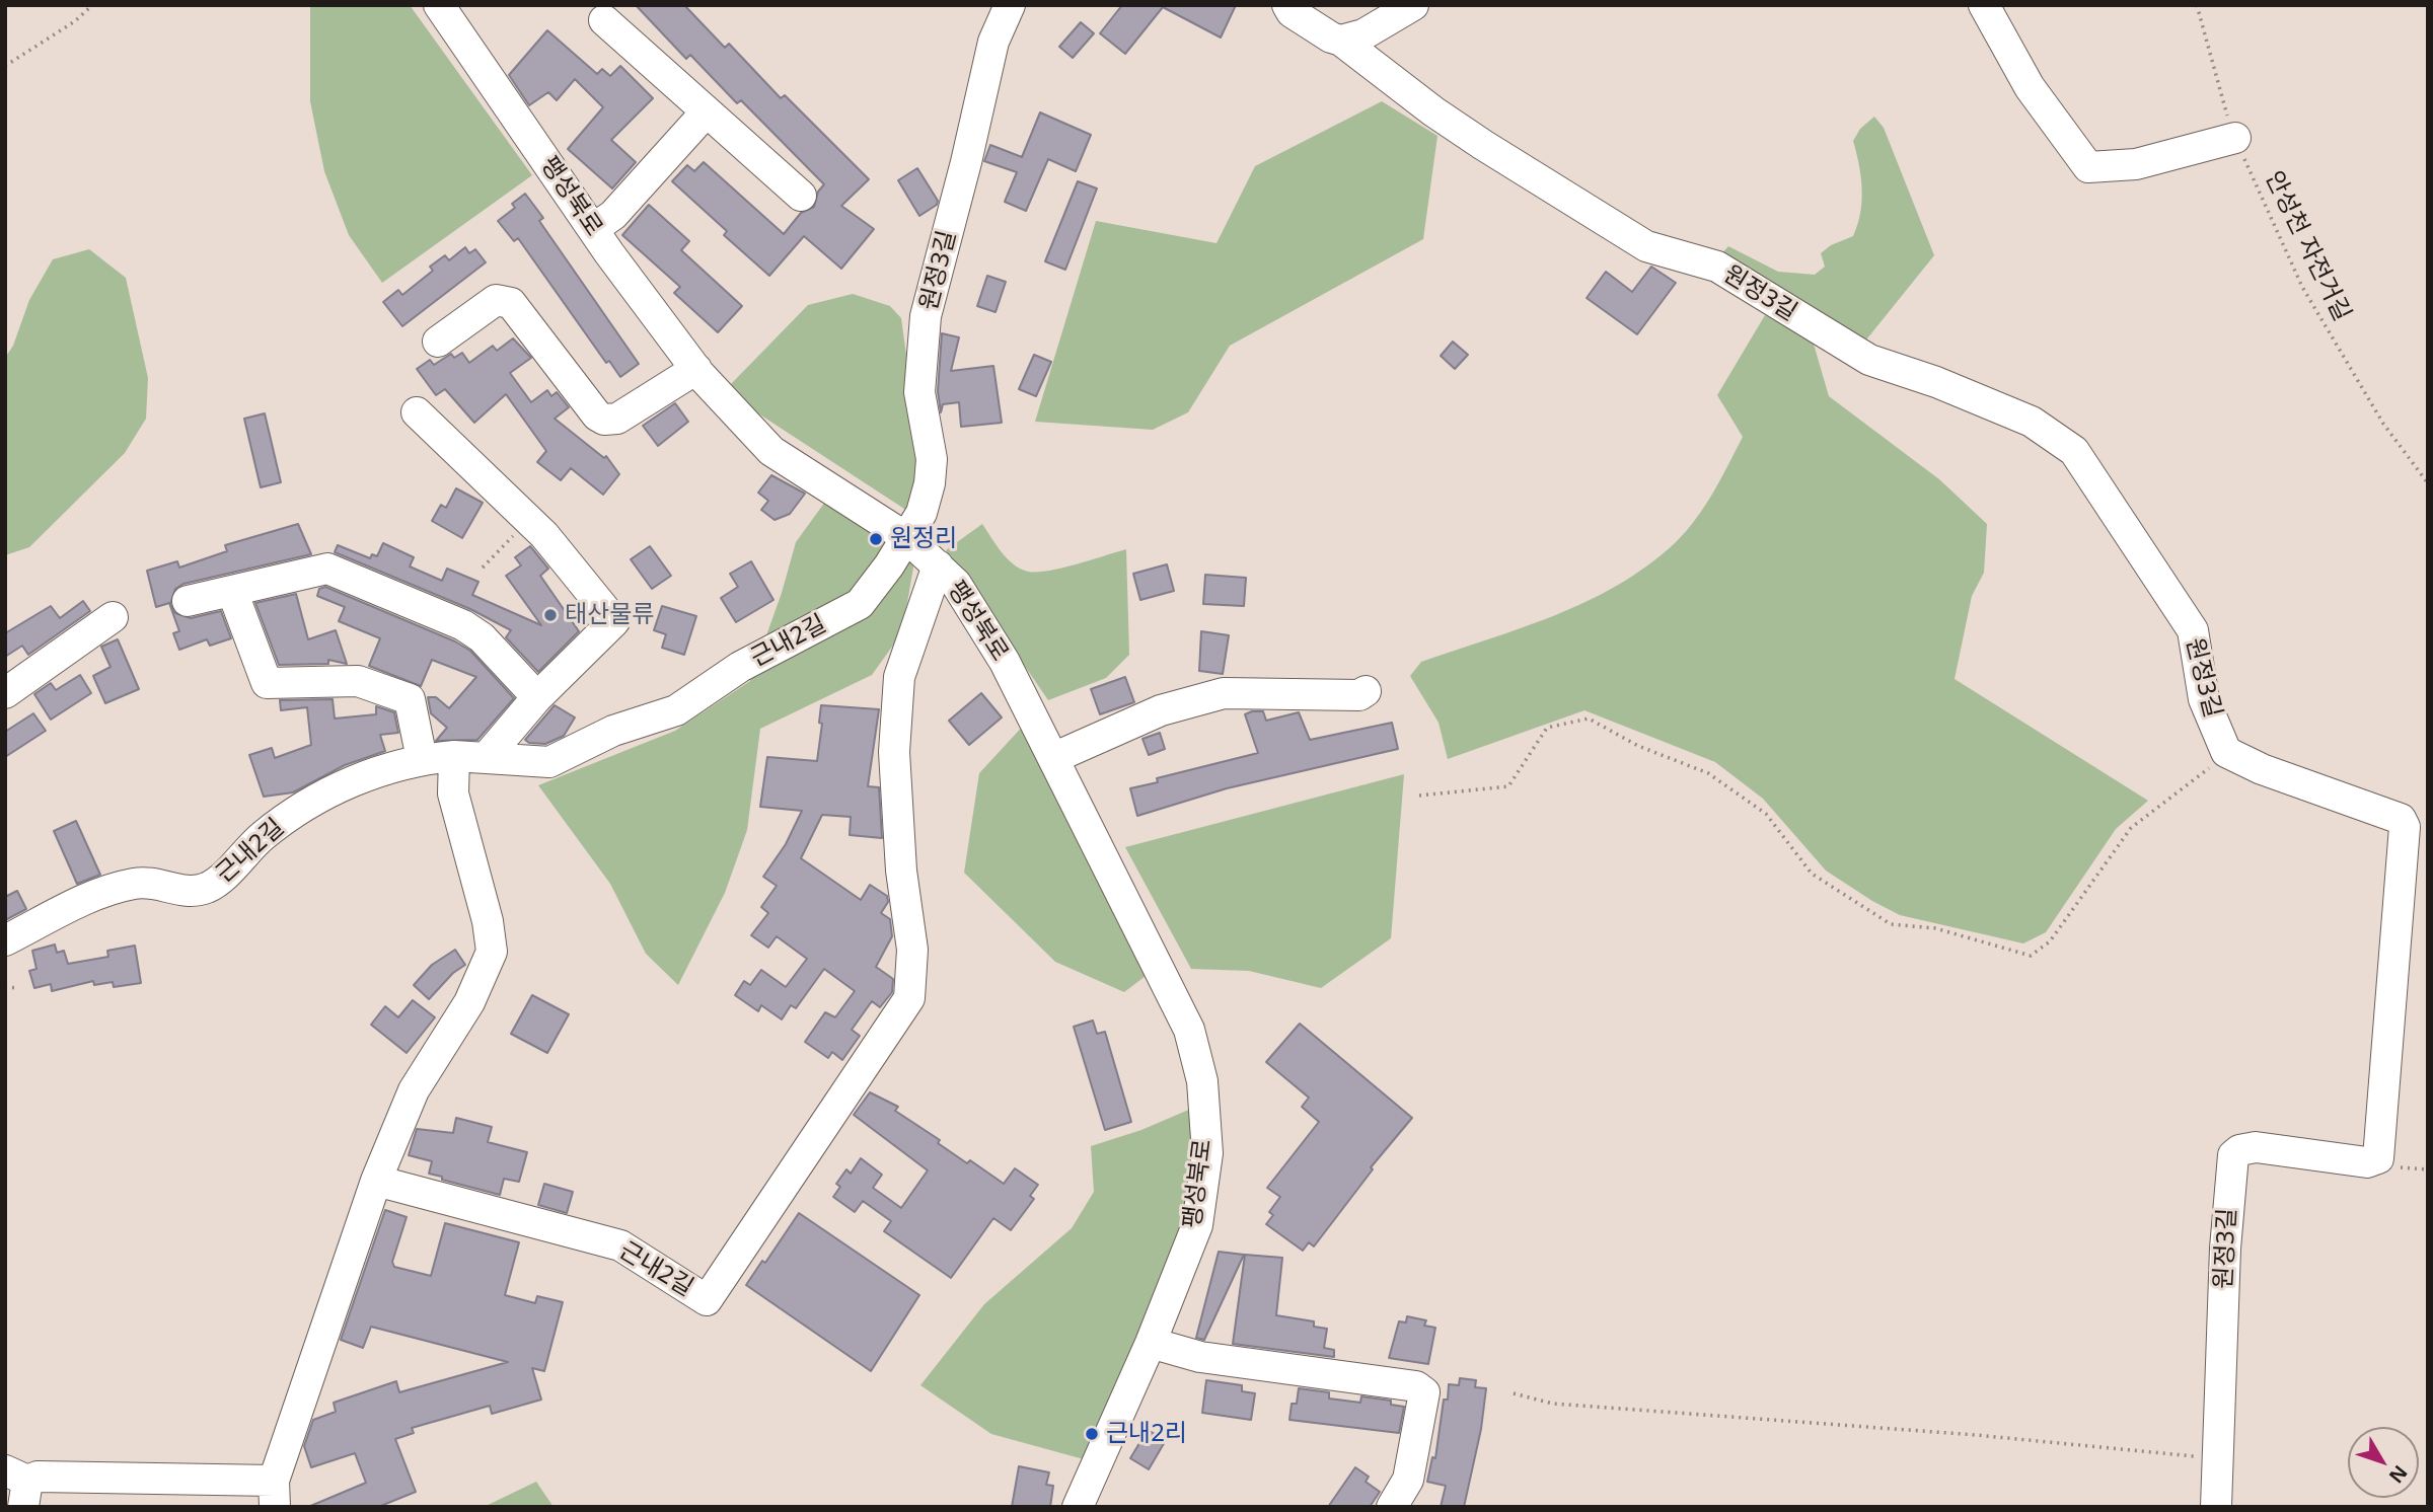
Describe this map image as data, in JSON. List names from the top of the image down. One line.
{"streets":{"street":["팽성북로","원정3길","근내2길"],"path":["안성천 자전거길"]},"crossings":[["팽성북로","원정3길"],["팽성북로","근내2길"],["원정3길","근내2길"]],"places":["원정리","태산물류","근내2리"],"north":"bottom right"}
